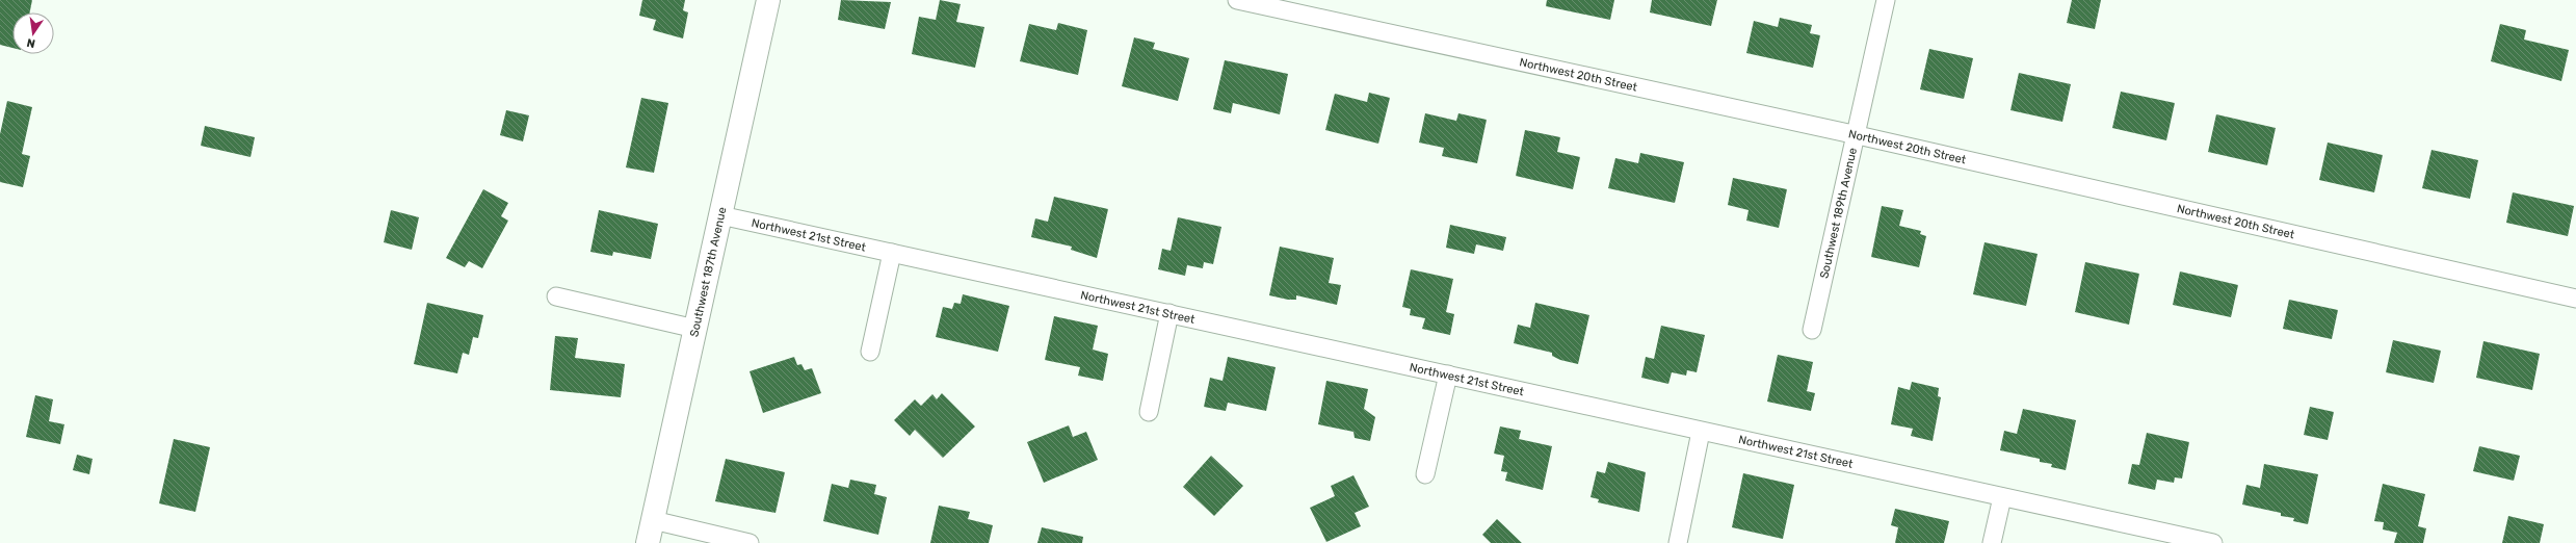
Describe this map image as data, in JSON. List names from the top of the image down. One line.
{"streets":{"street":["Northwest 20th Street","Southwest 189th Avenue","Northwest 21st Street","Southwest 187th Avenue"]},"crossings":[["Northwest 20th Street","Southwest 189th Avenue"],["Northwest 21st Street","Southwest 187th Avenue"]],"north":"bottom"}
